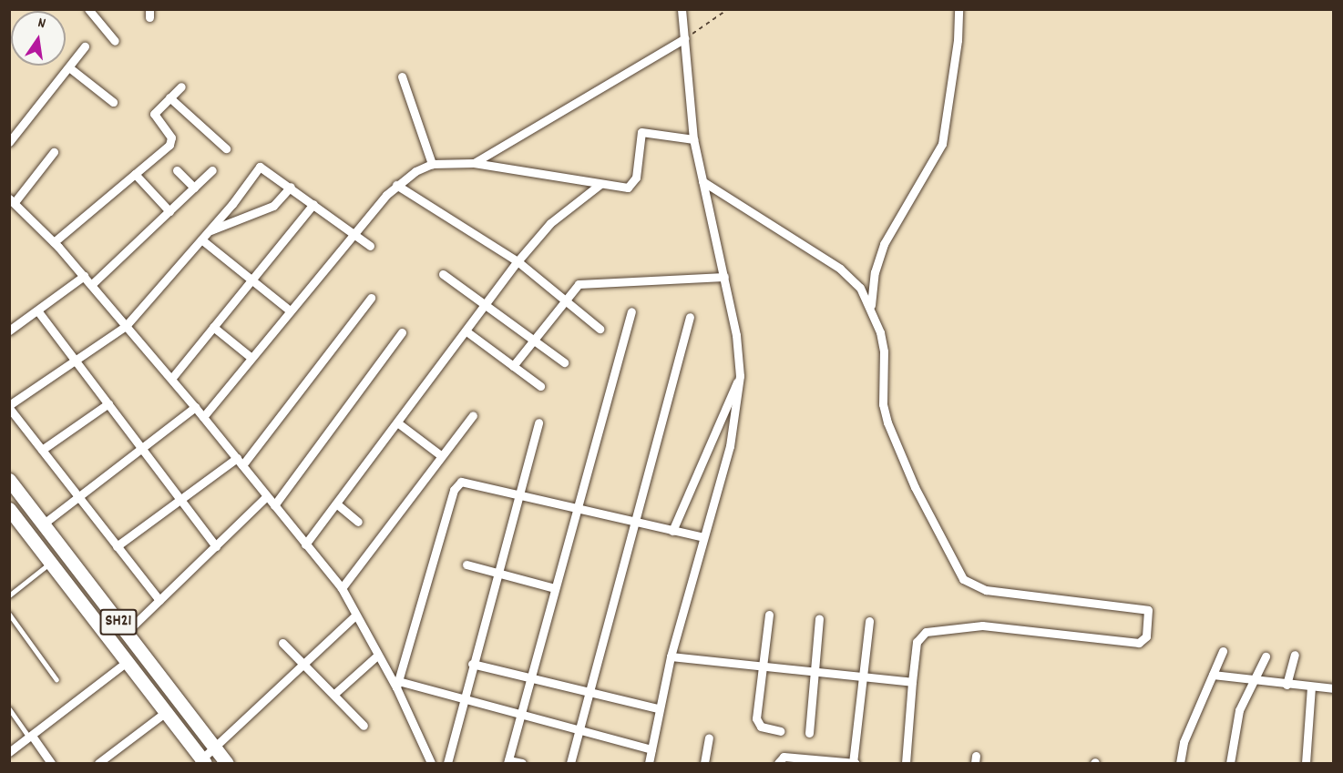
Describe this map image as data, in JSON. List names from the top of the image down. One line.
{"streets":{"main road":["SH21"]},"north":"top"}
